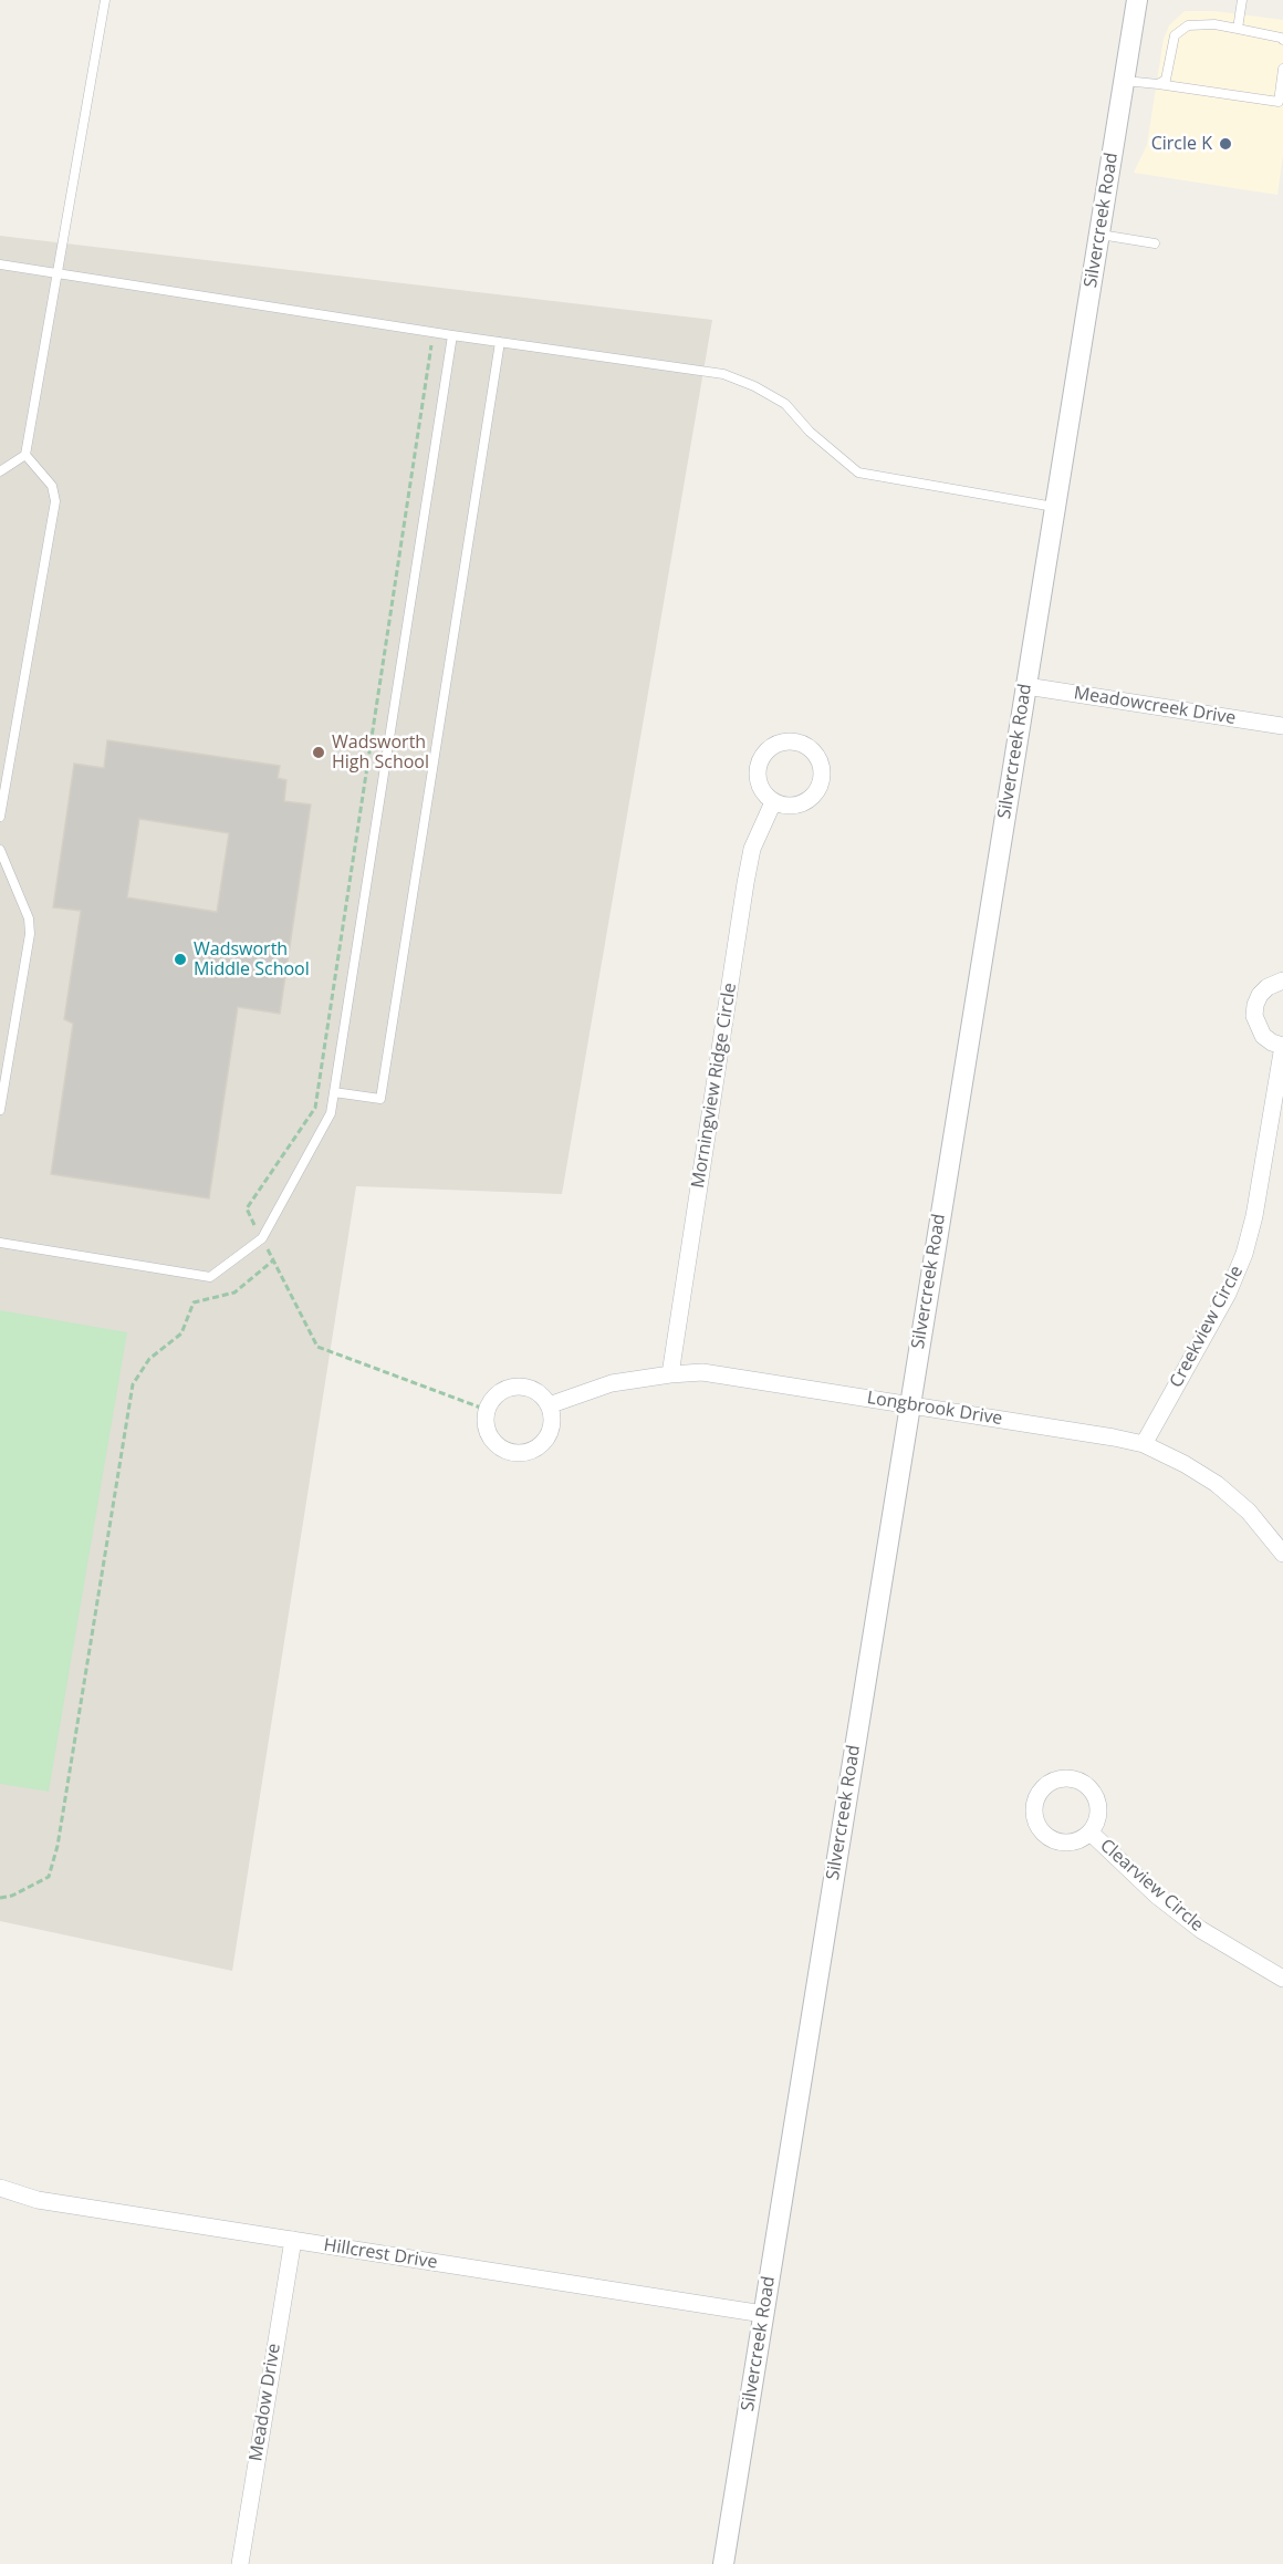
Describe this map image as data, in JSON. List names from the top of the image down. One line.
{"streets":{"street":["Silvercreek Road","Meadowcreek Drive","Morningview Ridge Circle","Creekview Circle","Longbrook Drive","Clearview Circle","Hillcrest Drive","Meadow Drive"]},"crossings":[["Silvercreek Road","Meadowcreek Drive"],["Silvercreek Road","Longbrook Drive"],["Silvercreek Road","Hillcrest Drive"],["Morningview Ridge Circle","Longbrook Drive"],["Creekview Circle","Longbrook Drive"],["Hillcrest Drive","Meadow Drive"]],"places":["Circle K","Wadsworth High School","Wadsworth Middle School"]}
